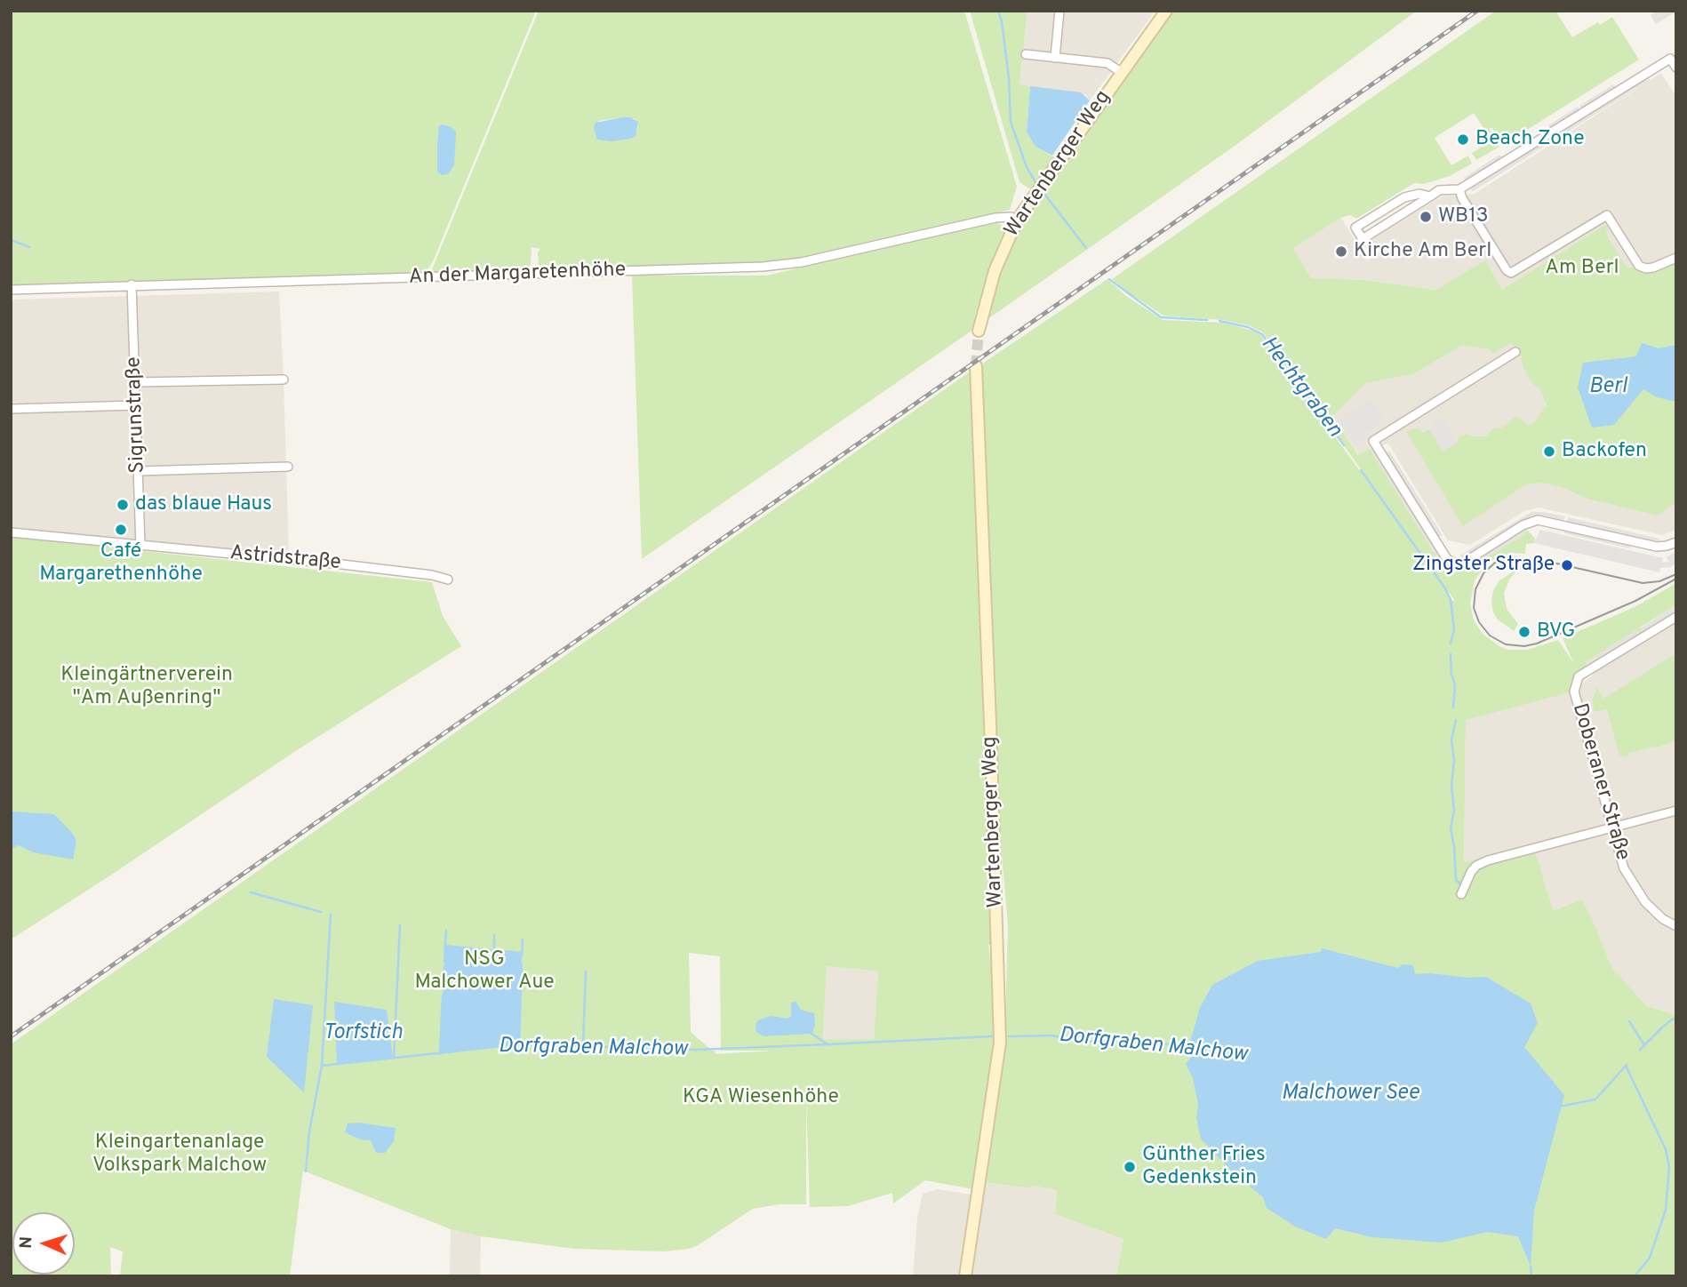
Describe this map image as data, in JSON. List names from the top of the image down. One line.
{"streets":{"main road":["Wartenberger Weg"],"street":["An der Margaretenhöhe","Sigrunstraße","Astridstraße","Doberaner Straße"]},"crossings":[["Wartenberger Weg","An der Margaretenhöhe"],["An der Margaretenhöhe","Sigrunstraße"],["Sigrunstraße","Astridstraße"]],"water":["Hechtgraben","Berl","Torfstich","Dorfgraben Malchow","Malchower See"],"parks":["Am Berl","Kleingärtnerverein \"Am Außenring\"","NSG Malchower Aue","KGA Wiesenhöhe","Kleingartenanlage Volkspark Malchow"],"places":["Beach Zone","WB13","Kirche Am Berl","Backofen","das blaue Haus","Café Margarethenhöhe","Zingster Straße","BVG","Günther Fries Gedenkstein"],"north":"left"}
